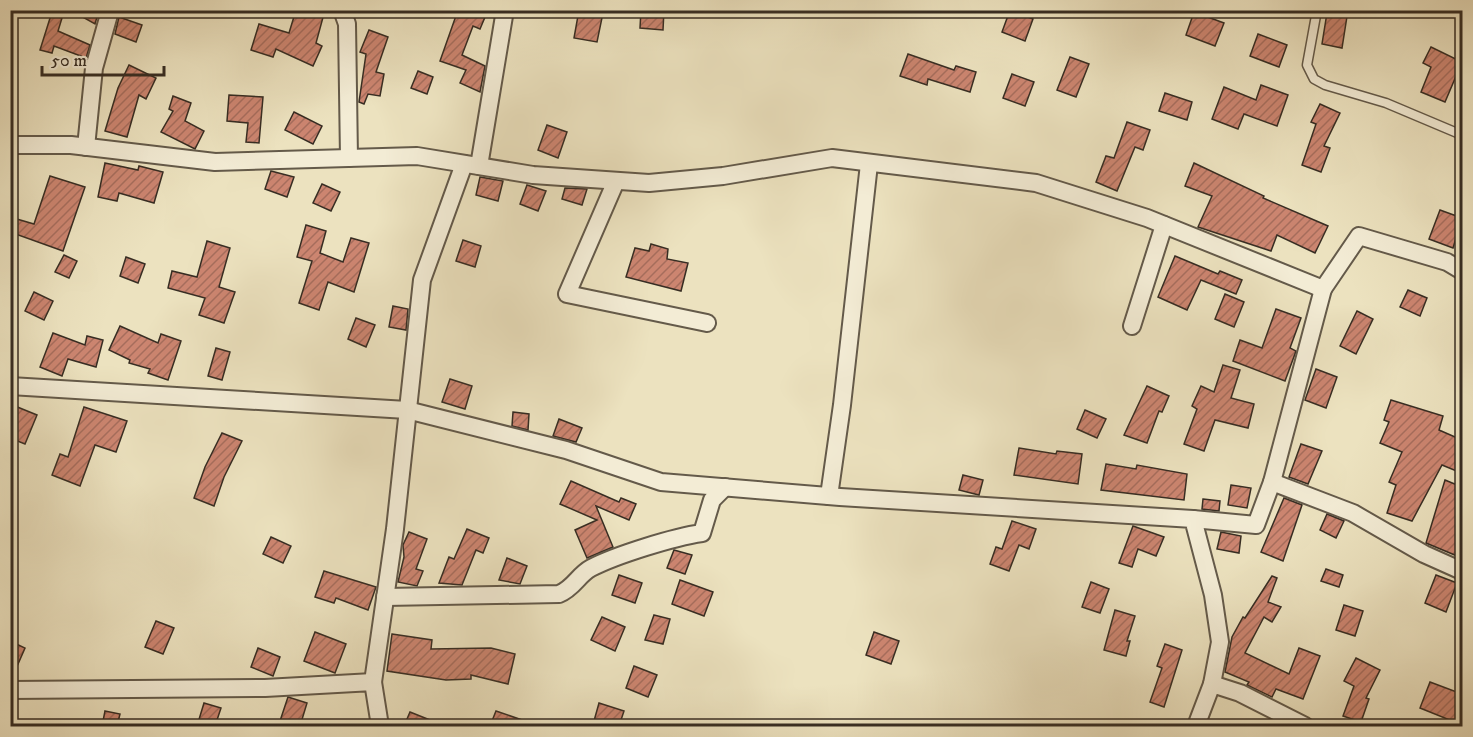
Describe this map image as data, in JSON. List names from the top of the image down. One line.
{"scale_bar":"50 m"}
